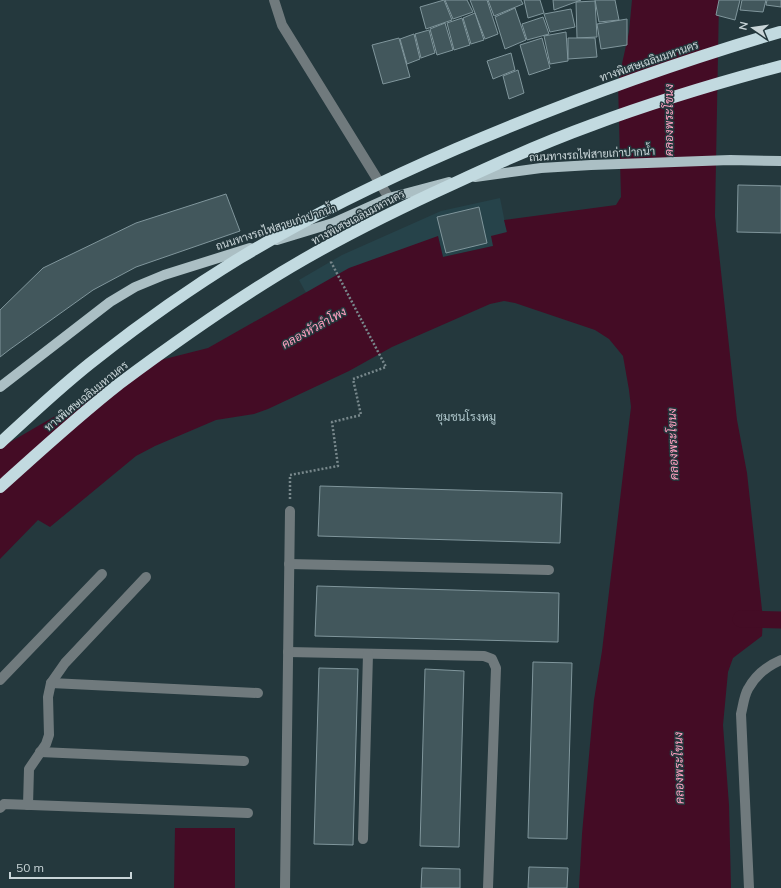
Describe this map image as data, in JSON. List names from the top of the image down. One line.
{"streets":{"highway":["ทางพิเศษเฉลิมมหานคร"],"main road":["ถนนทางรถไฟสายเก่าปากน้ำ"]},"districts":["ชุมชนโรงหมู"],"water":["คลองพระโขนง","คลองหัวลำโพง"],"scale_bar":"50 m","north":"left"}
